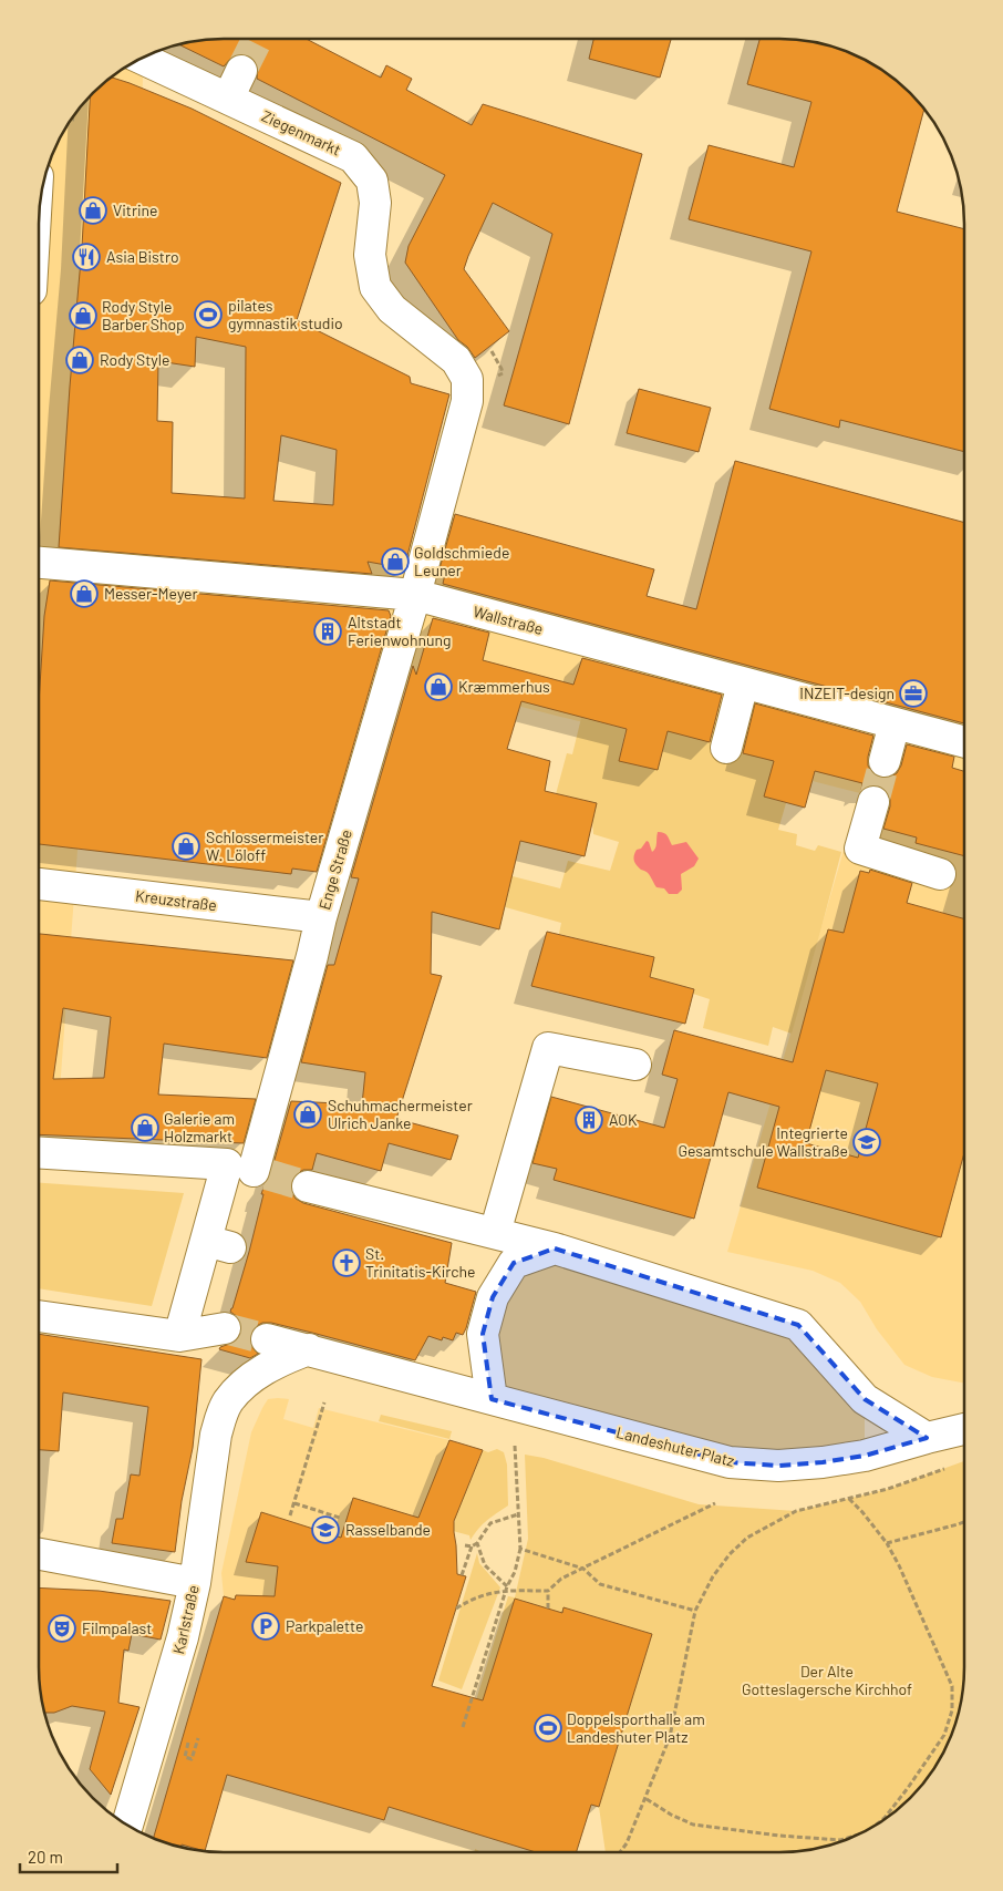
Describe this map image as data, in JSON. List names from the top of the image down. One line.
{"streets":{"street":["Ziegenmarkt","Wallstraße","Enge Straße","Kreuzstraße","Landeshuter Platz","Karlstraße"]},"crossings":[["Ziegenmarkt","Wallstraße"],["Ziegenmarkt","Enge Straße"],["Wallstraße","Enge Straße"],["Enge Straße","Kreuzstraße"],["Landeshuter Platz","Karlstraße"]],"parks":["Der Alte Gotteslagersche Kirchhof"],"places":{"shop":["Vitrine","Rody Style Barber Shop","Rody Style","Goldschmiede Leuner","Messer-Meyer","Kræmmerhus","Schlossermeister W. Löloff","Schuhmachermeister Ulrich Janke","Galerie am Holzmarkt"],"restaurant":["Asia Bistro"],"sports":["pilates gymnastik studio","Doppelsporthalle am Landeshuter Platz"],"building":["Altstadt Ferienwohnung","AOK"],"office":["INZEIT-design"],"school or university":["Integrierte Gesamtschule Wallstraße","Rasselbande"],"church":["St. Trinitatis-Kirche"],"parking":["Parkpalette"],"theatre":["Filmpalast"]},"scale_bar":"20 m"}
